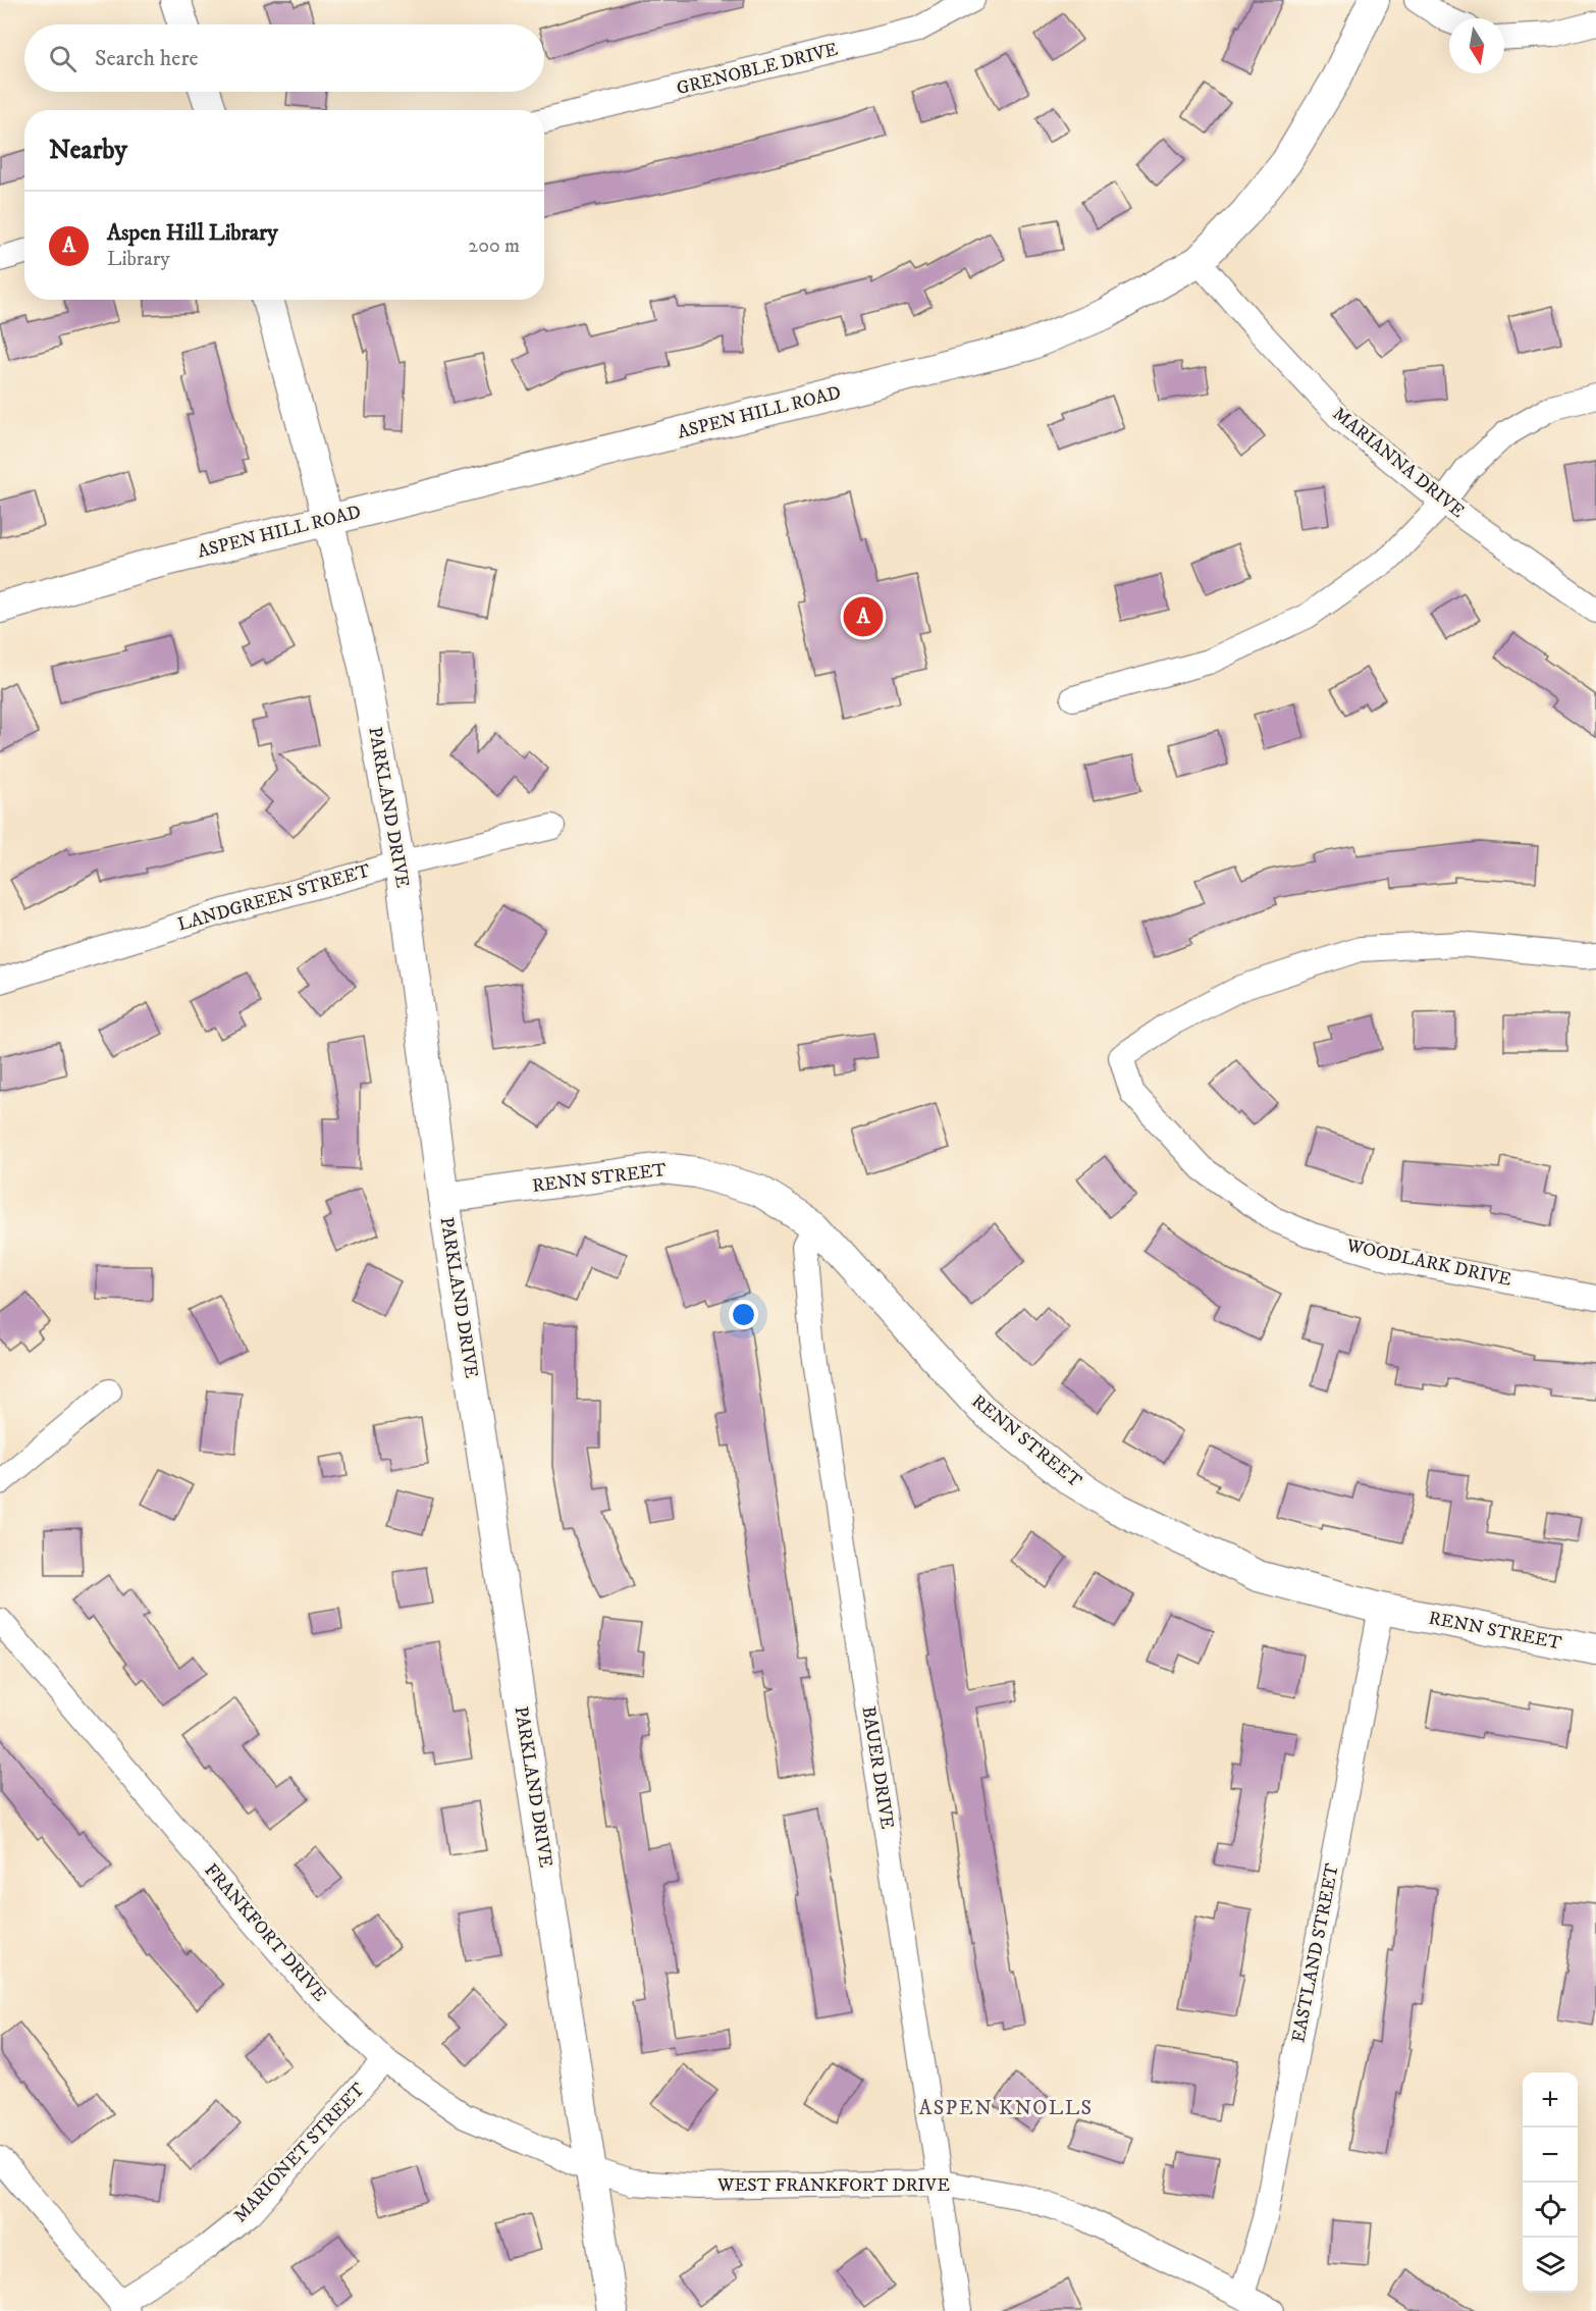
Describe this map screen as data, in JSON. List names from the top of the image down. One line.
{"streets":{"street":["GRENOBLE DRIVE","ASPEN HILL ROAD","MARIANNA DRIVE","PARKLAND DRIVE","LANDGREEN STREET","RENN STREET","WOODLARK DRIVE","BAUER DRIVE","FRANKFORT DRIVE","EASTLAND STREET","MARIONET STREET","WEST FRANKFORT DRIVE"]},"crossings":[["ASPEN HILL ROAD","MARIANNA DRIVE"],["ASPEN HILL ROAD","PARKLAND DRIVE"],["PARKLAND DRIVE","LANDGREEN STREET"],["PARKLAND DRIVE","RENN STREET"],["PARKLAND DRIVE","FRANKFORT DRIVE"],["PARKLAND DRIVE","WEST FRANKFORT DRIVE"],["RENN STREET","BAUER DRIVE"],["RENN STREET","EASTLAND STREET"],["BAUER DRIVE","WEST FRANKFORT DRIVE"],["FRANKFORT DRIVE","MARIONET STREET"],["FRANKFORT DRIVE","WEST FRANKFORT DRIVE"],["EASTLAND STREET","WEST FRANKFORT DRIVE"]],"districts":["ASPEN KNOLLS"],"north":"bottom","page":{"search":"Search here","heading":"Nearby","list":[{"mark":"A","name":"Aspen Hill Library","note":"Library","value":"200 m"}],"pins":"A","map_buttons":["+","−"]}}
